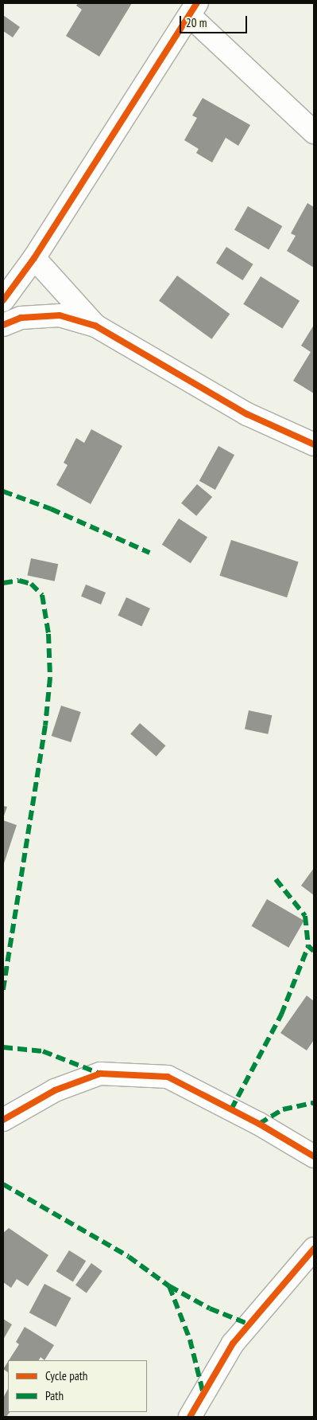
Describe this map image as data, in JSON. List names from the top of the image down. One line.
{"legend":["Cycle path","Path"],"scale_bar":"20 m"}
